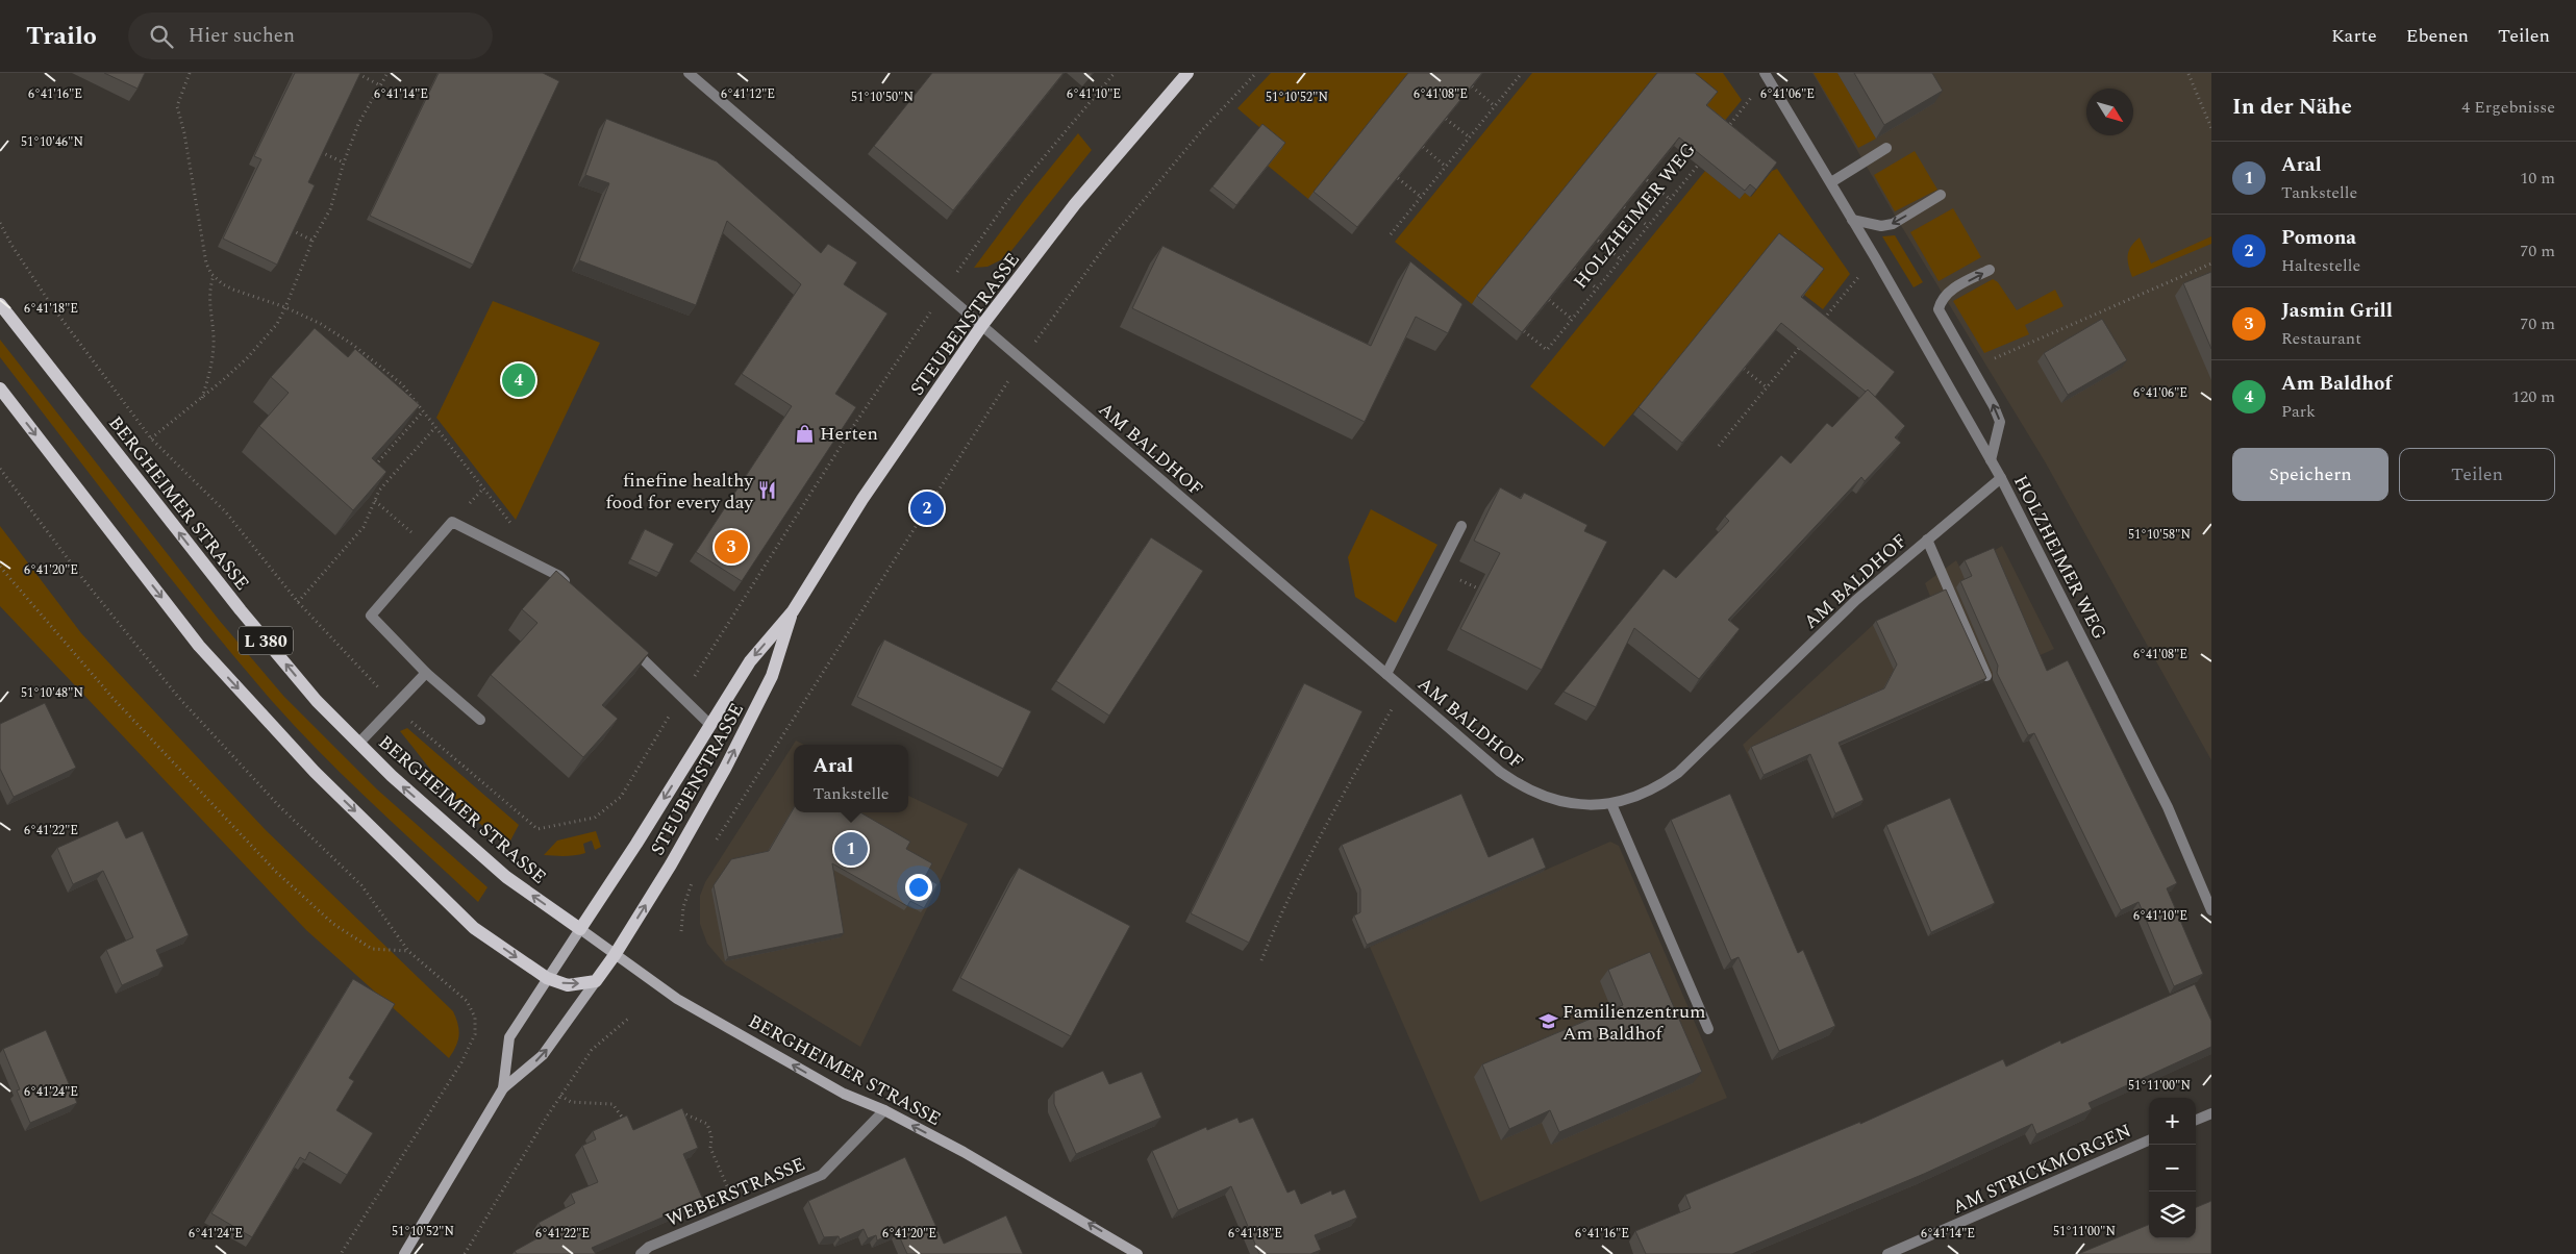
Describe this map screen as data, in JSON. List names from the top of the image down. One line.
{"streets":{"main road":["STEUBENSTRASSE","BERGHEIMER STRASSE","L 380"],"street":["HOLZHEIMER WEG","AM BALDHOF","AM STRICKMORGEN","WEBERSTRASSE"]},"crossings":[["HOLZHEIMER WEG","AM BALDHOF"],["STEUBENSTRASSE","AM BALDHOF"],["STEUBENSTRASSE","BERGHEIMER STRASSE"],["BERGHEIMER STRASSE","WEBERSTRASSE"]],"places":{"shop":["Herten"],"restaurant":["finefine healthy food for every day"],"school or university":["Familienzentrum Am Baldhof"]},"north":"bottom right","page":{"header":"Trailo","search":"Hier suchen","nav":["Karte","Ebenen","Teilen"],"heading":["In der Nähe","4 Ergebnisse"],"list":[{"mark":"1","name":"Aral","note":"Tankstelle","value":"10 m"},{"mark":"2","name":"Pomona","note":"Haltestelle","value":"70 m"},{"mark":"3","name":"Jasmin Grill","note":"Restaurant","value":"70 m"},{"mark":"4","name":"Am Baldhof","note":"Park","value":"120 m"}],"pins":["4","2","3","1"],"buttons":["Speichern","Teilen"],"popup":["Aral","Tankstelle"],"map_buttons":["+","−"]},"coordinates":["6°41'16\"E","6°41'14\"E","6°41'08\"E","6°41'12\"E","6°41'10\"E","6°41'06\"E","51°10'50\"N","51°10'52\"N","51°10'46\"N","6°41'18\"E","51°10'58\"N","6°41'20\"E","51°10'48\"N","6°41'22\"E","51°11'00\"N","6°41'24\"E"]}
